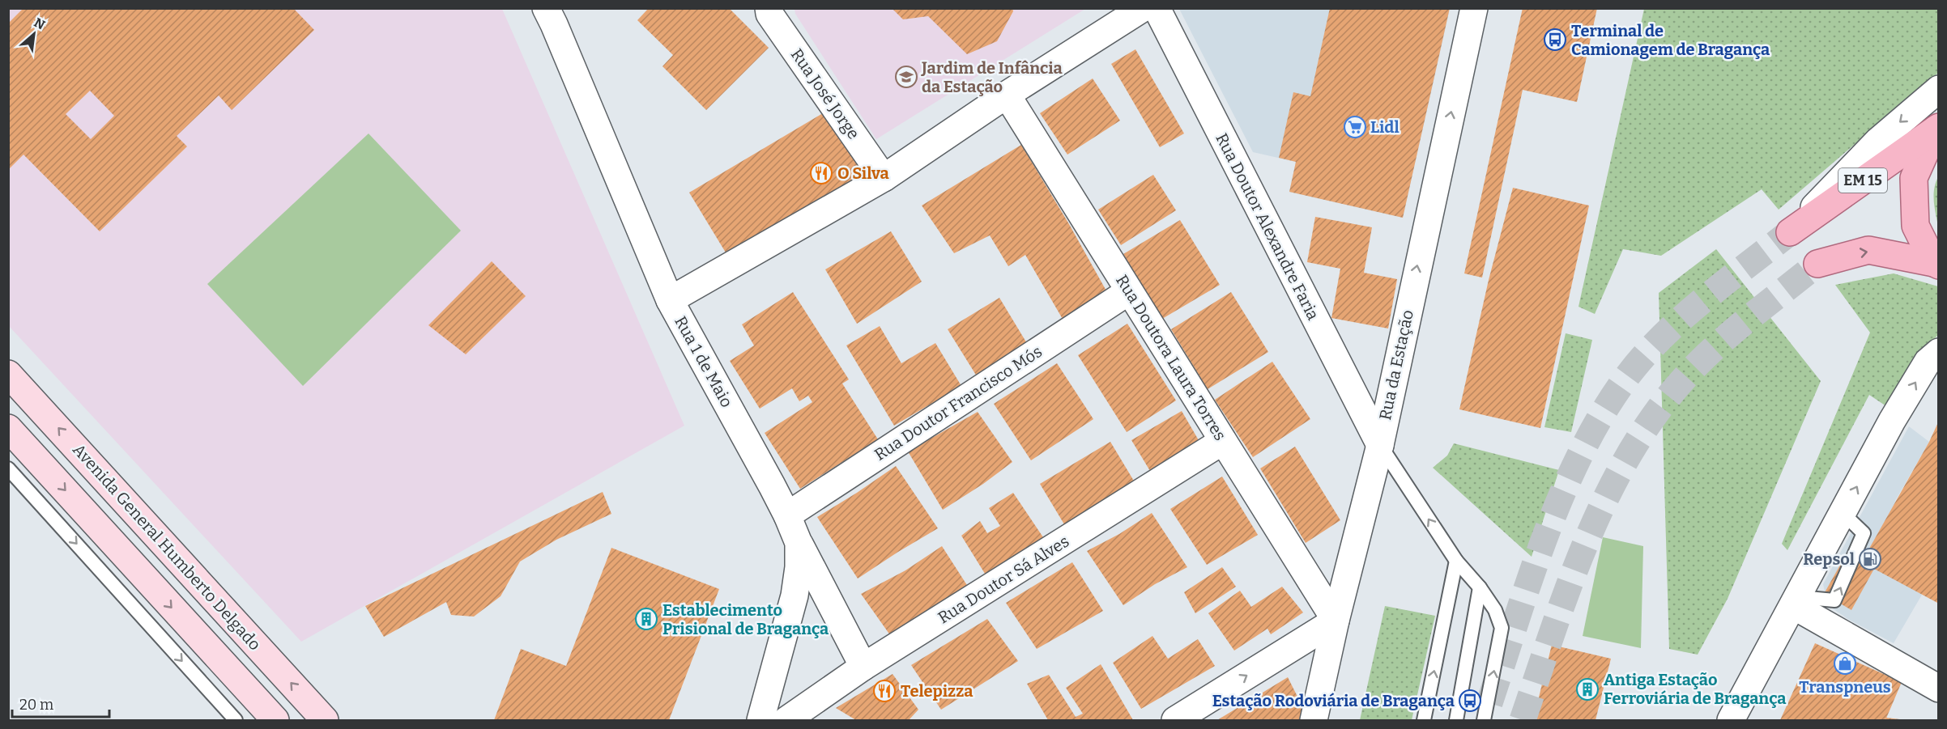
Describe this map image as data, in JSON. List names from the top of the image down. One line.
{"streets":{"main road":["EM 15","Avenida General Humberto Delgado"],"street":["Rua José Jorge","Rua Doutor Alexandre Faria","Rua Doutora Laura Torres","Rua 1 de Maio","Rua da Estação","Rua Doutor Francisco Mós","Rua Doutor Sá Alves"]},"crossings":[["Rua Doutor Alexandre Faria","Rua da Estação"],["Rua Doutora Laura Torres","Rua da Estação"],["Rua Doutora Laura Torres","Rua Doutor Francisco Mós"],["Rua Doutora Laura Torres","Rua Doutor Sá Alves"],["Rua 1 de Maio","Rua Doutor Francisco Mós"]],"one_way":["Rua da Estação"],"places":{"bus stop":["Terminal de Camionagem de Bragança","Estação Rodoviária de Bragança"],"school or university":["Jardim de Infância da Estação"],"supermarket":["Lidl"],"restaurant":["O Silva","Telepizza"],"fuel station":["Repsol"],"building":["Establecimento Prisional de Bragança","Antiga Estação Ferroviária de Bragança"],"shop":["Transpneus"]},"scale_bar":"20 m","north":"top right"}
